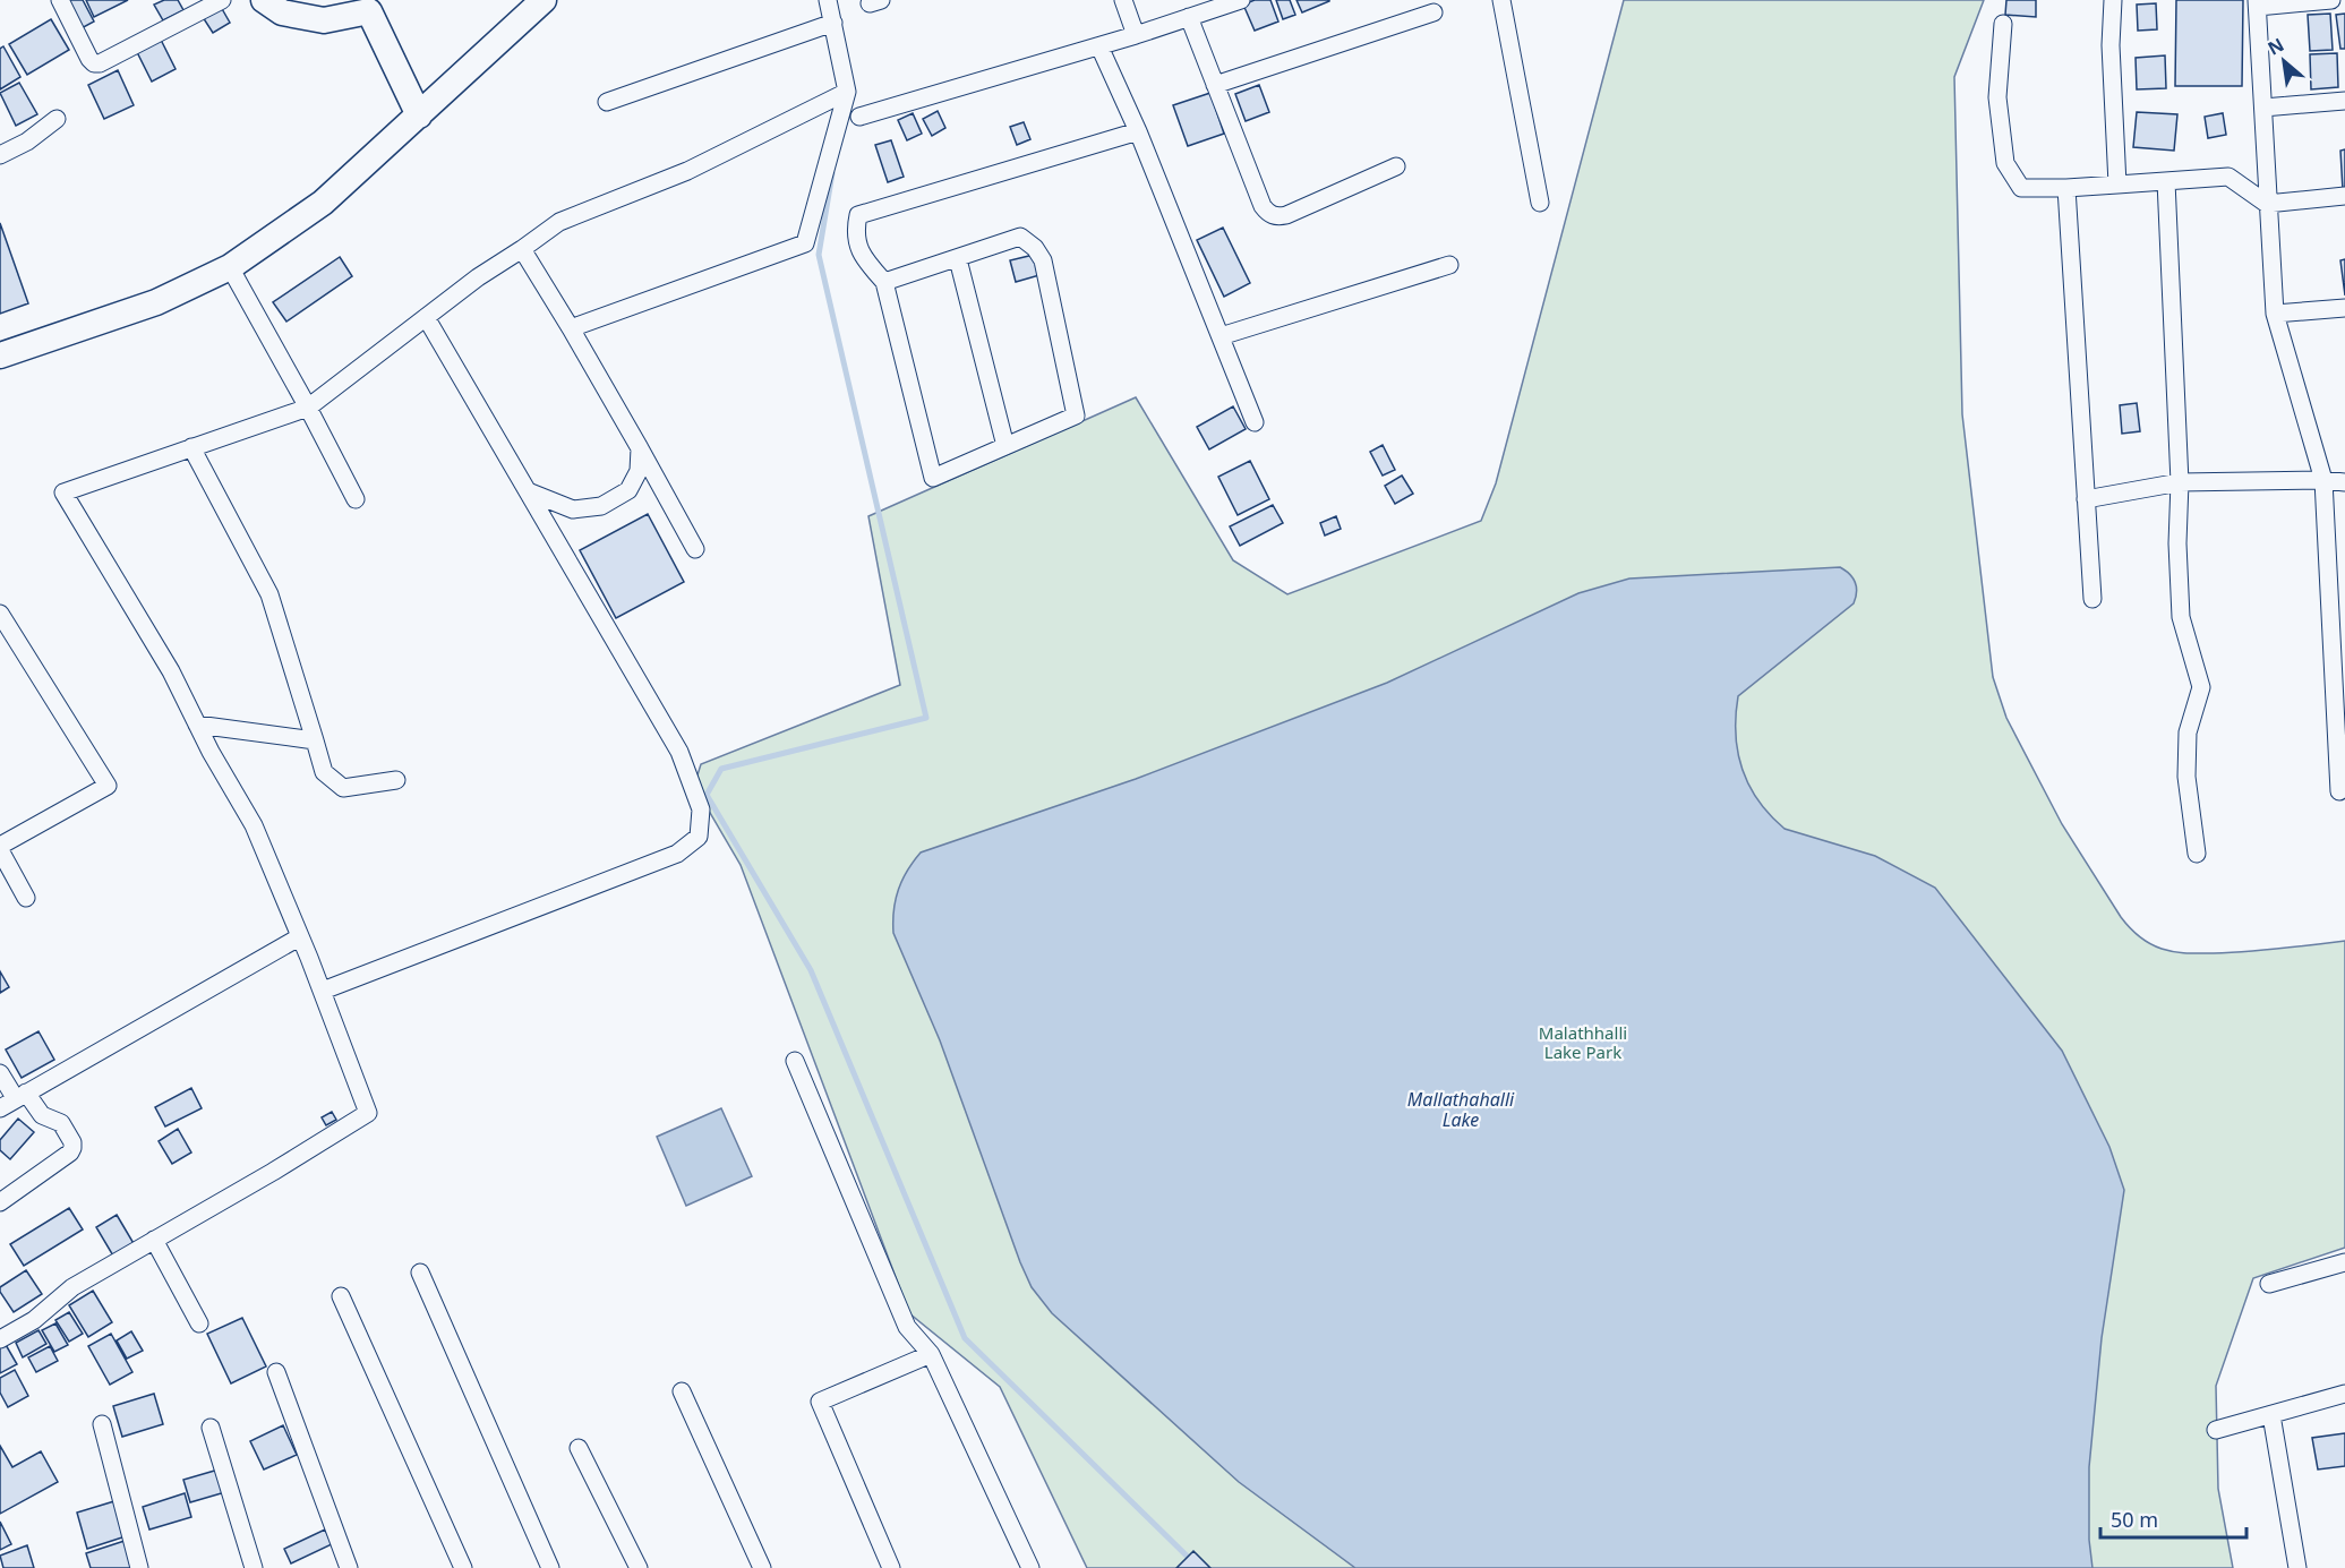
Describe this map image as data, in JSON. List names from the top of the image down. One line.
{"water":["Mallathahalli Lake"],"parks":["Malathhalli Lake Park"],"scale_bar":"50 m","north":"top left"}
